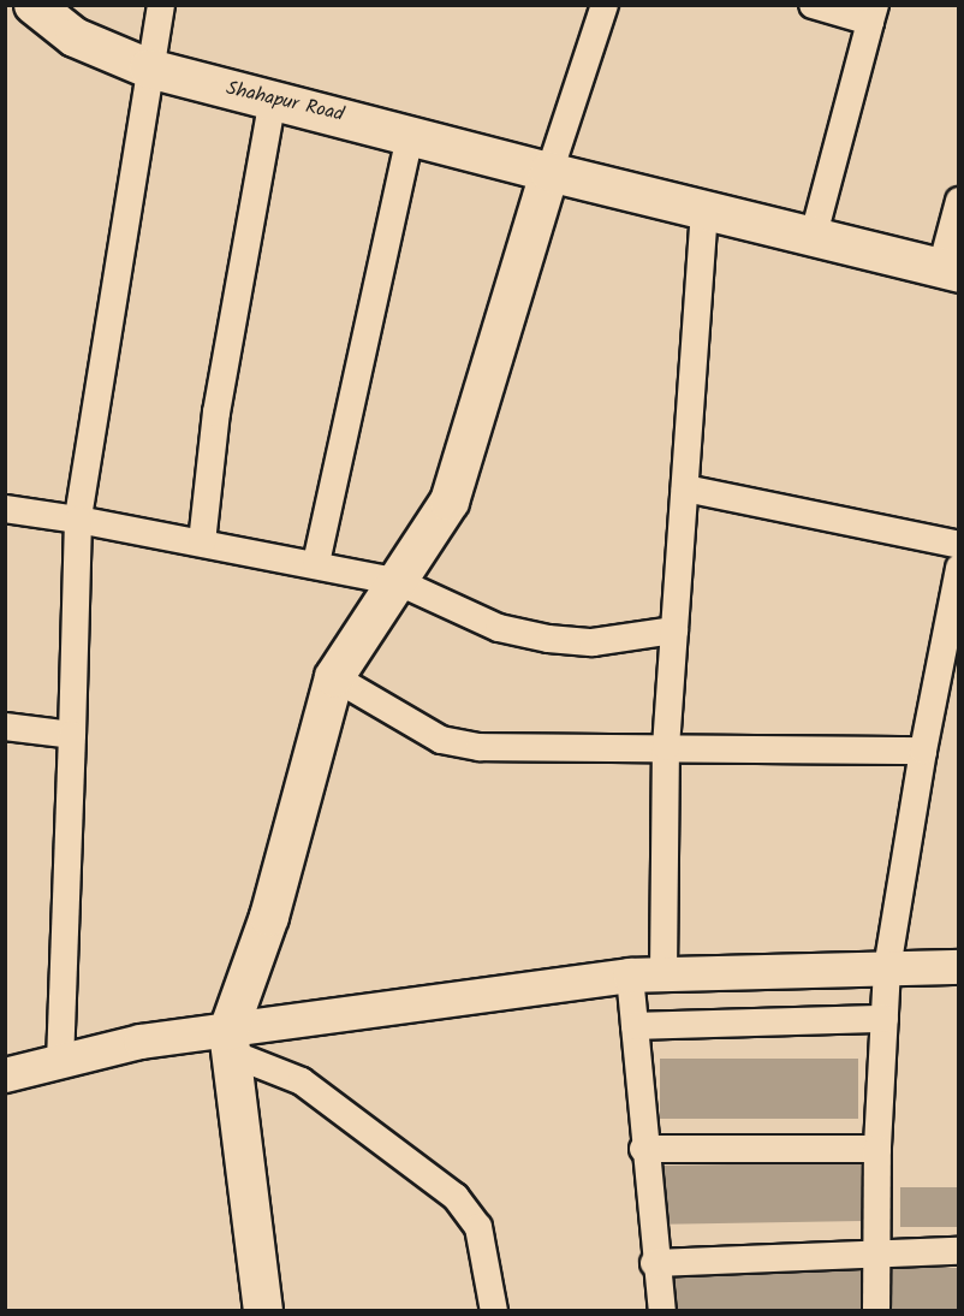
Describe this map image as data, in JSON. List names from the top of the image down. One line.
{"streets":{"main road":["Shahapur Road"]}}
